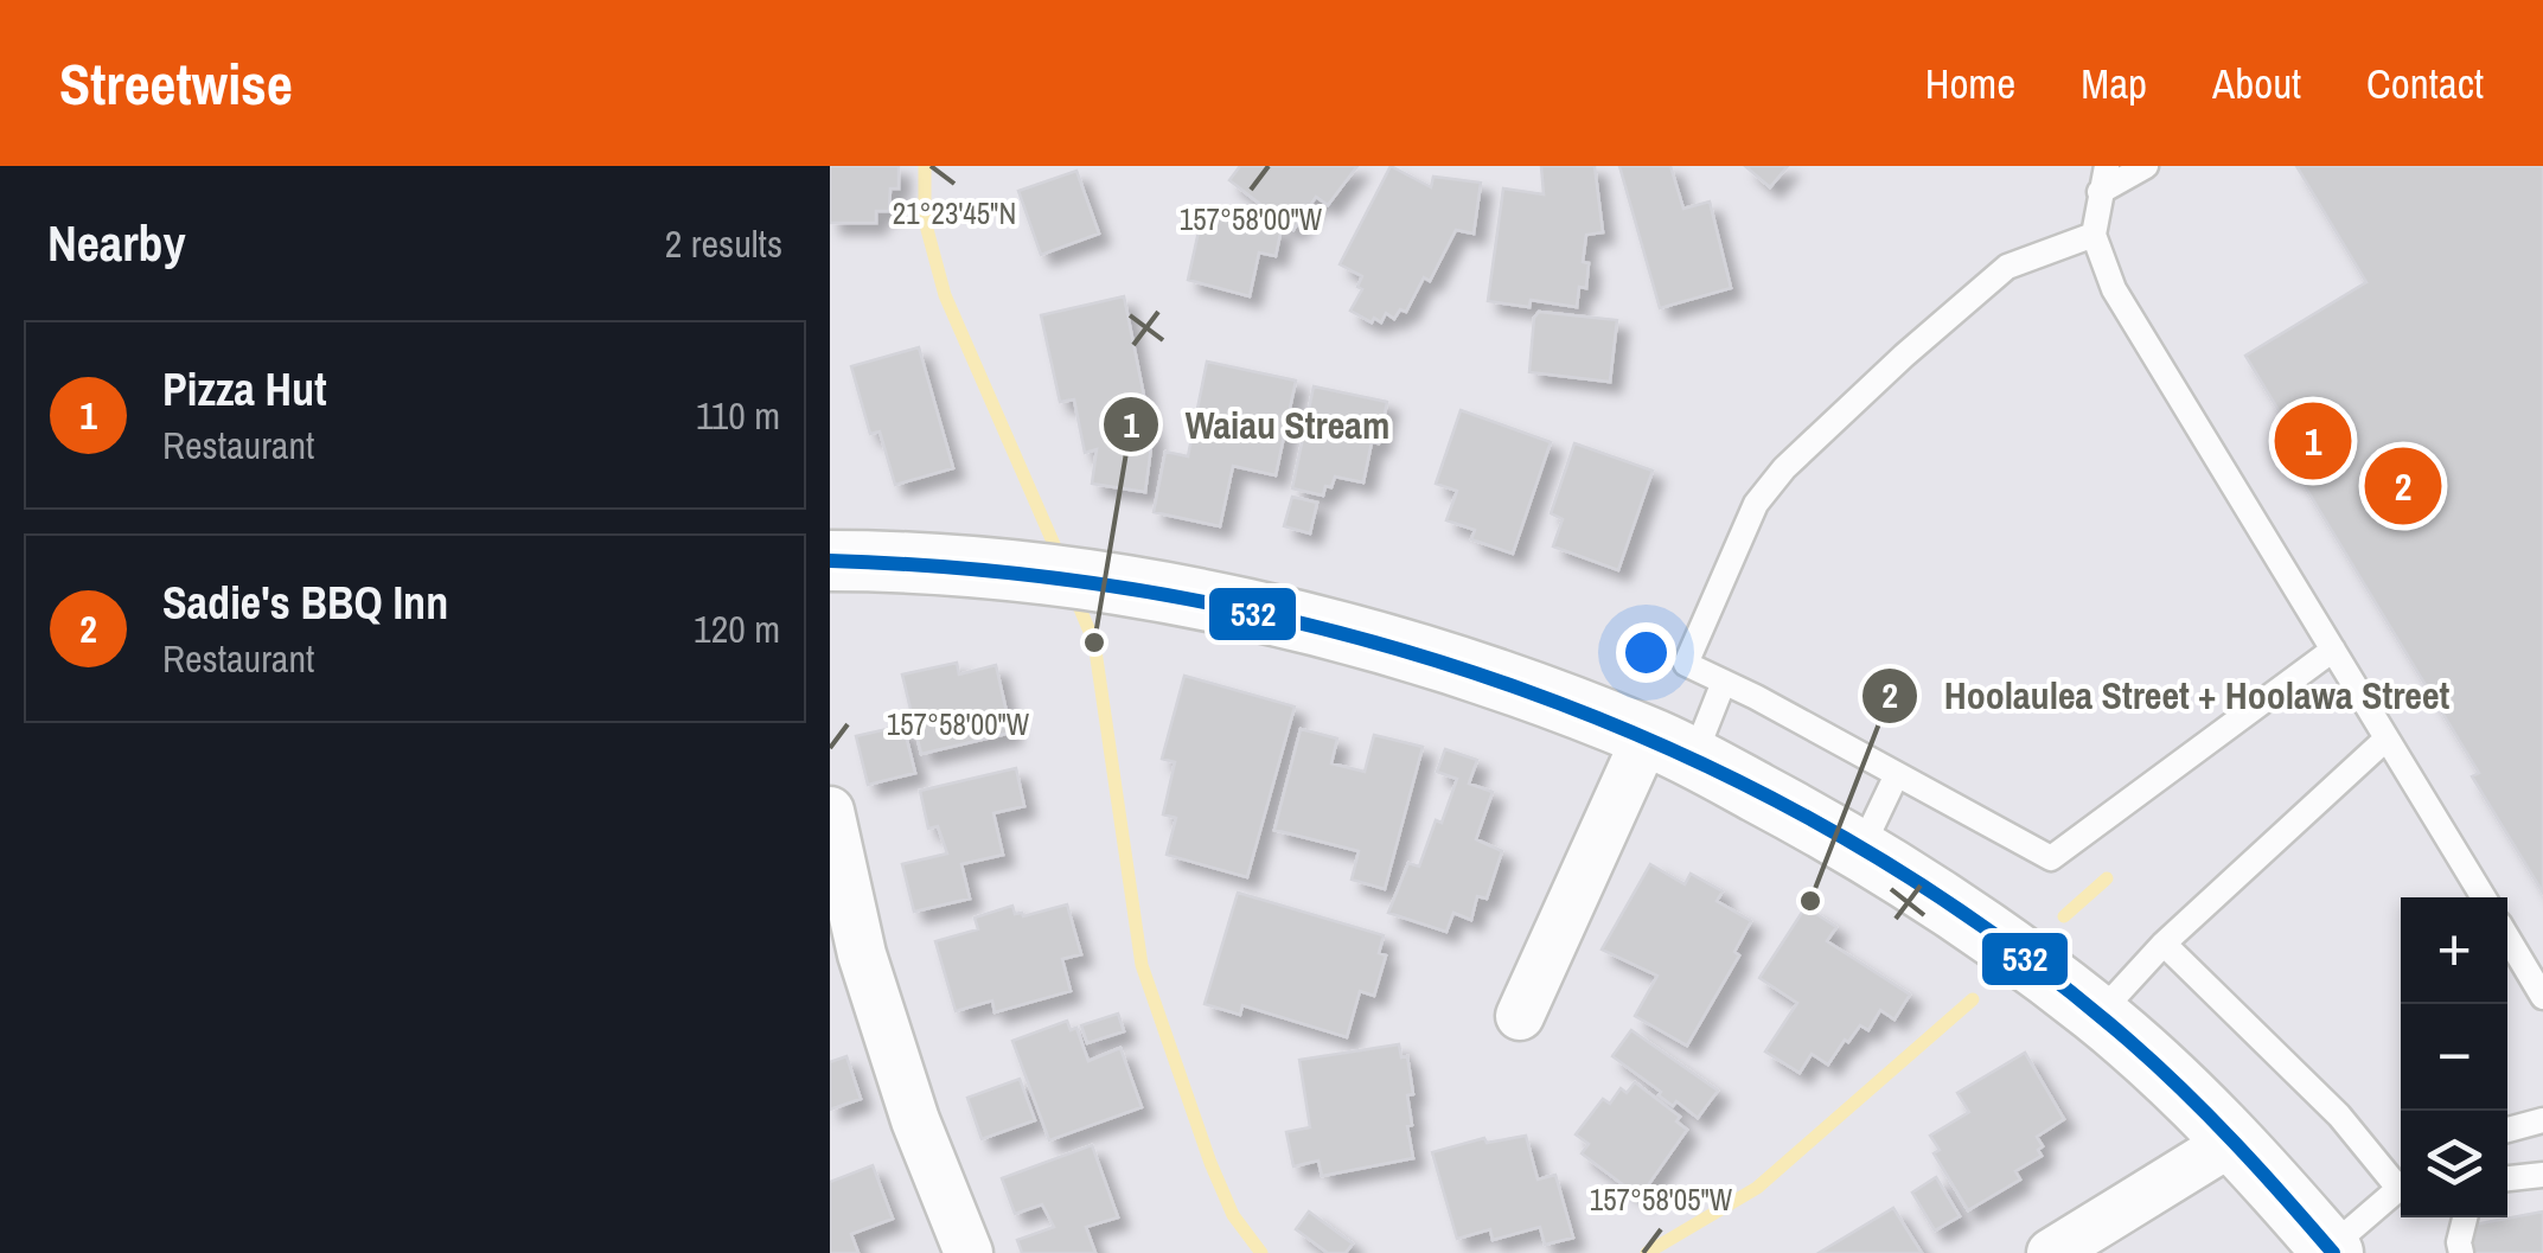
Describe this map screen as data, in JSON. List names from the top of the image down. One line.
{"places":["Waiau Stream","Hoolaulea Street + Hoolawa Street"],"lines":["transit line 532"],"page":{"header":"Streetwise","nav":["Home","Map","About","Contact"],"heading":["Nearby","2 results"],"list":[{"mark":"1","name":"Pizza Hut","note":"Restaurant","value":"110 m"},{"mark":"2","name":"Sadie's BBQ Inn","note":"Restaurant","value":"120 m"}],"pins":["1","2"],"map_buttons":["+","−"]},"coordinates":["21°23'45\"N","157°58'00\"W","157°58'05\"W"]}
